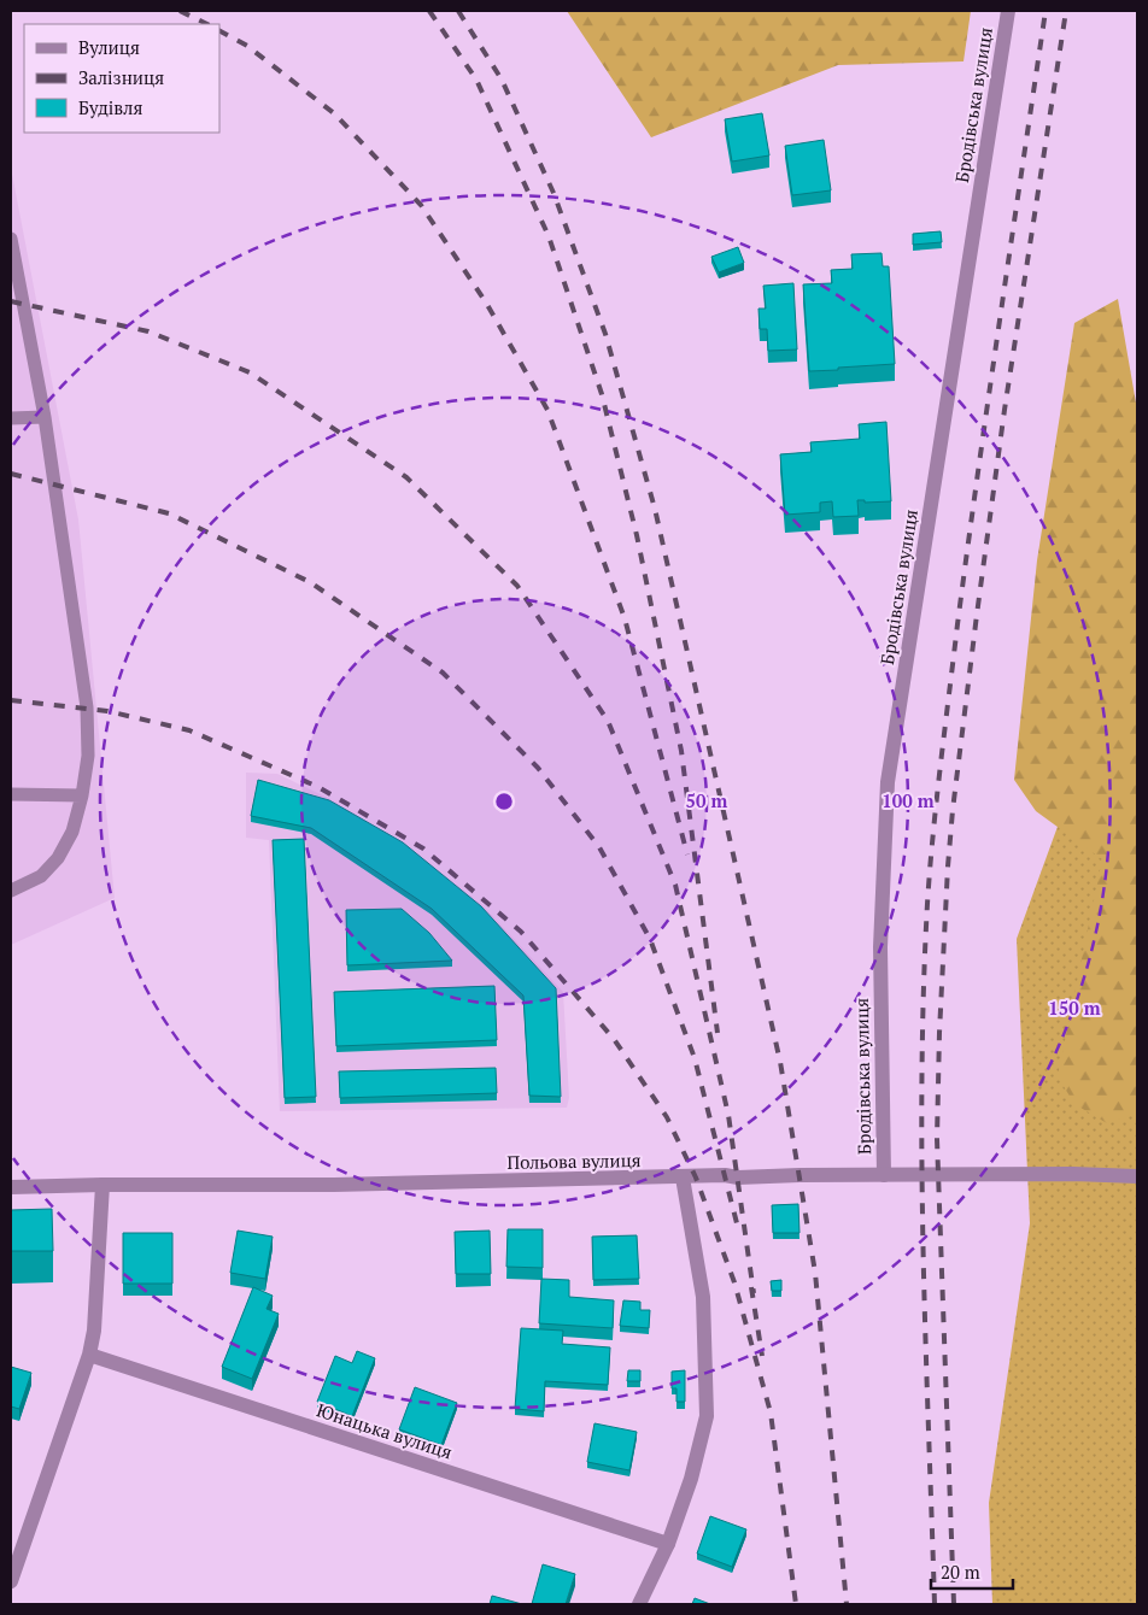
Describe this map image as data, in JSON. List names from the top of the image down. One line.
{"streets":{"street":["Бродівська вулиця","Польова вулиця","Юнацька вулиця"]},"crossings":[["Бродівська вулиця","Польова вулиця"]],"legend":["Вулиця","Залізниця","Будівля"],"scale_bar":"20 m","rings":["50 m","100 m","150 m"]}
